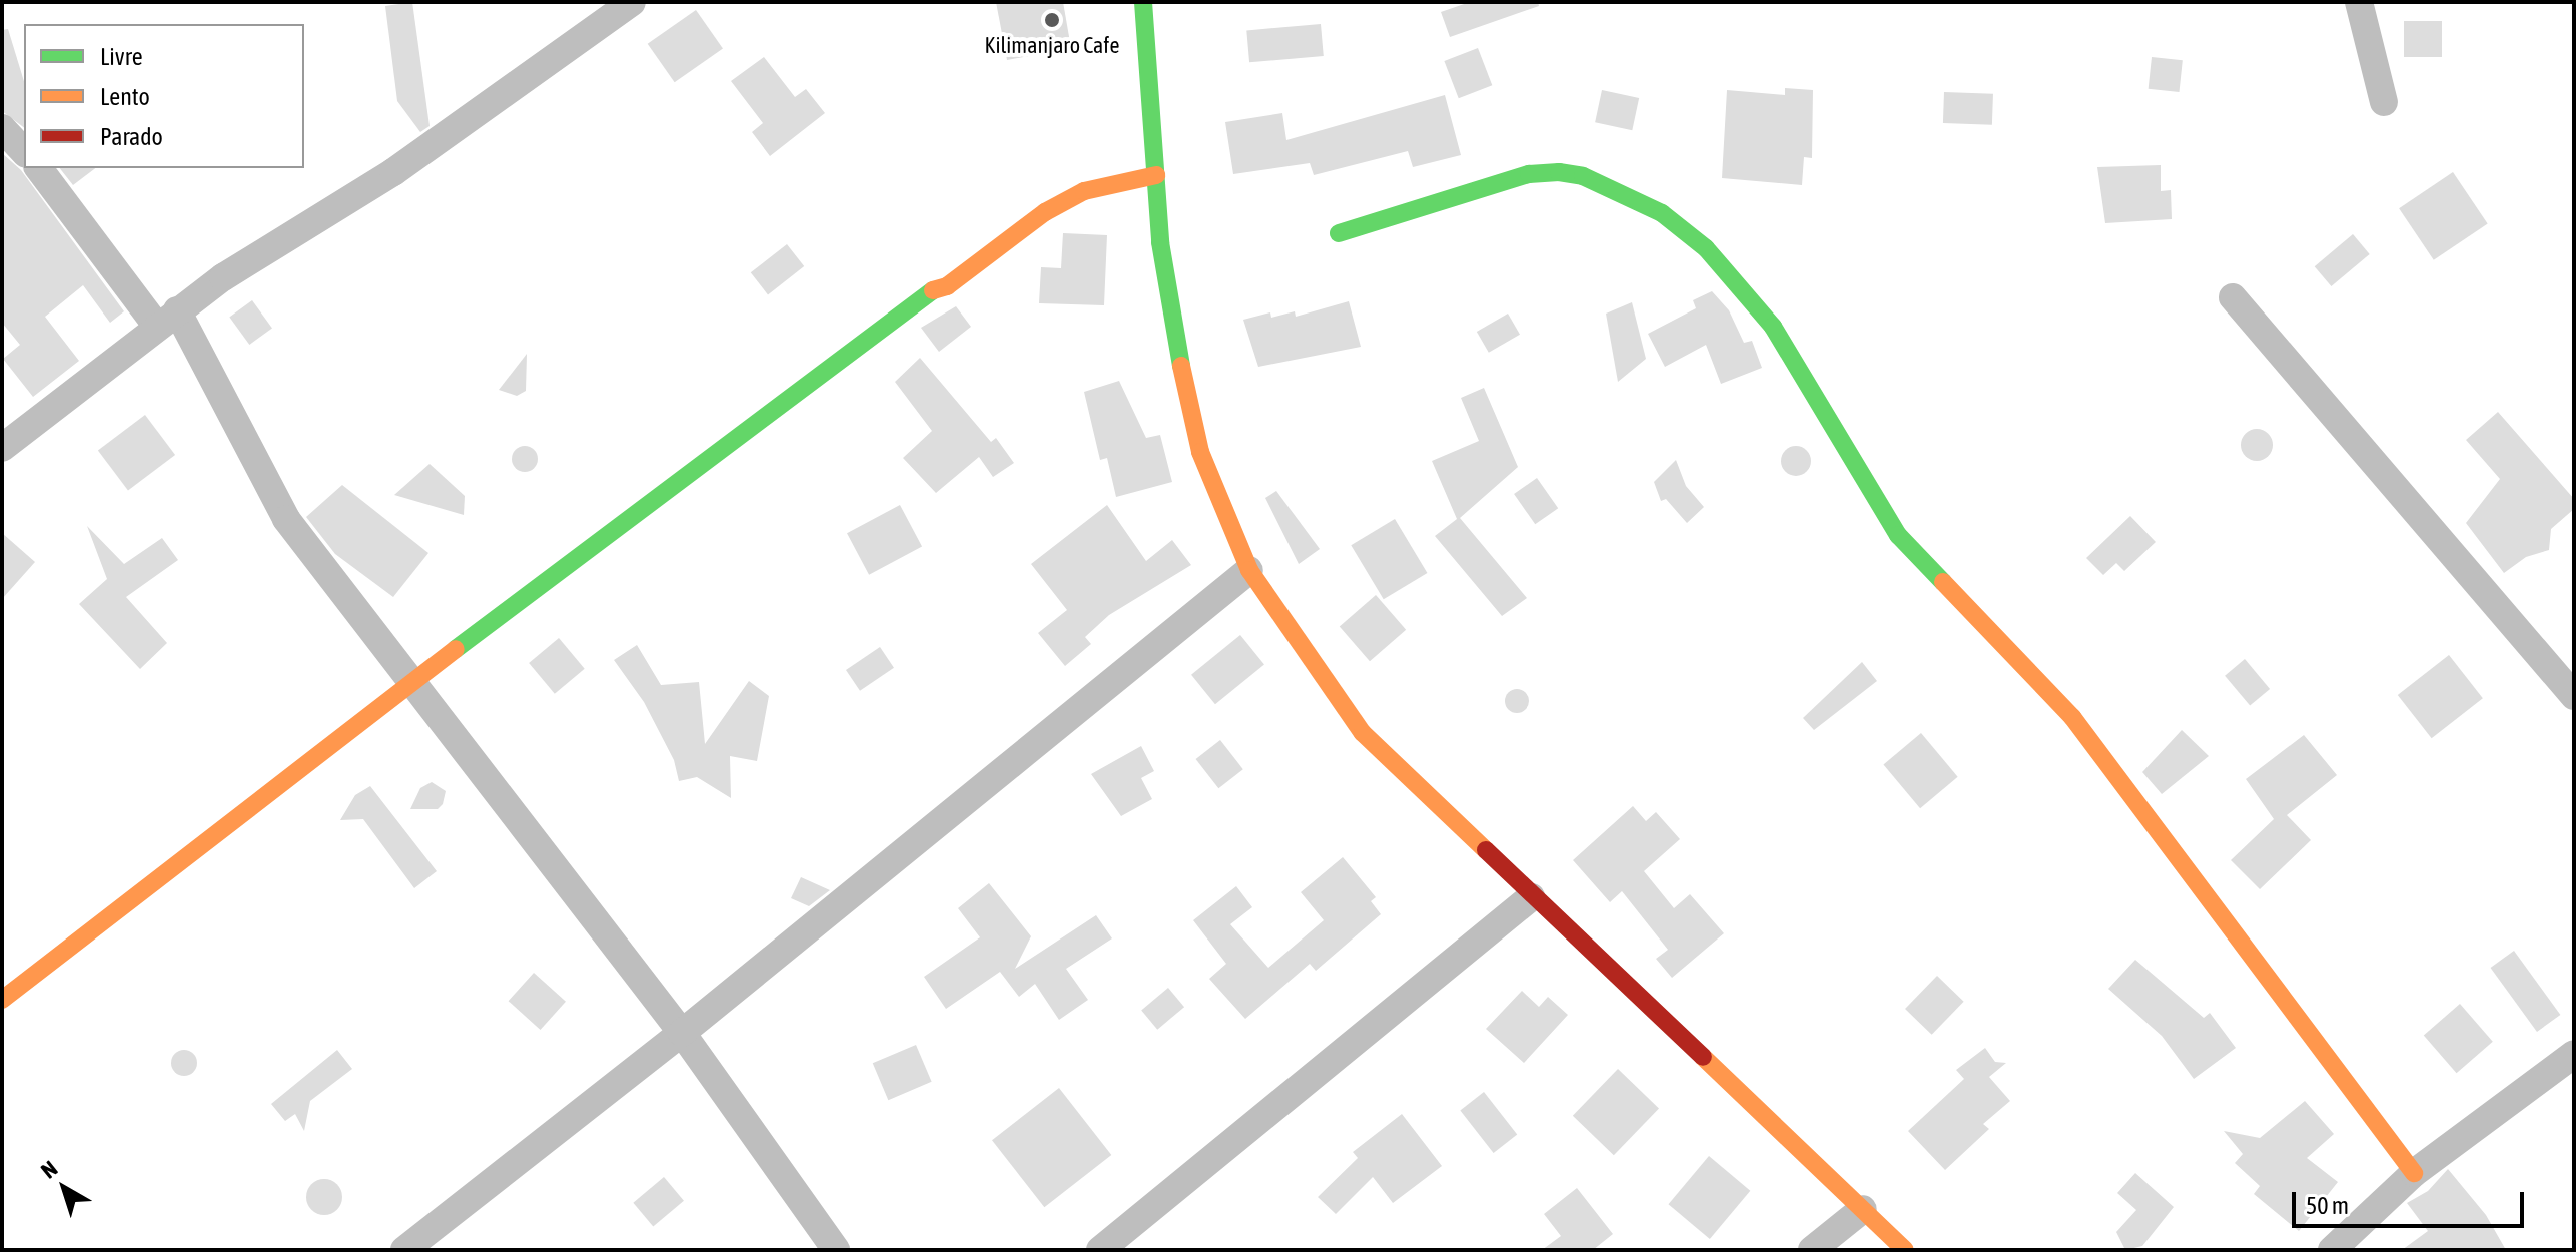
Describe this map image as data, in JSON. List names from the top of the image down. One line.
{"places":["Kilimanjaro Cafe"],"legend":["Livre","Lento","Parado"],"scale_bar":"50 m","north":"top left"}
